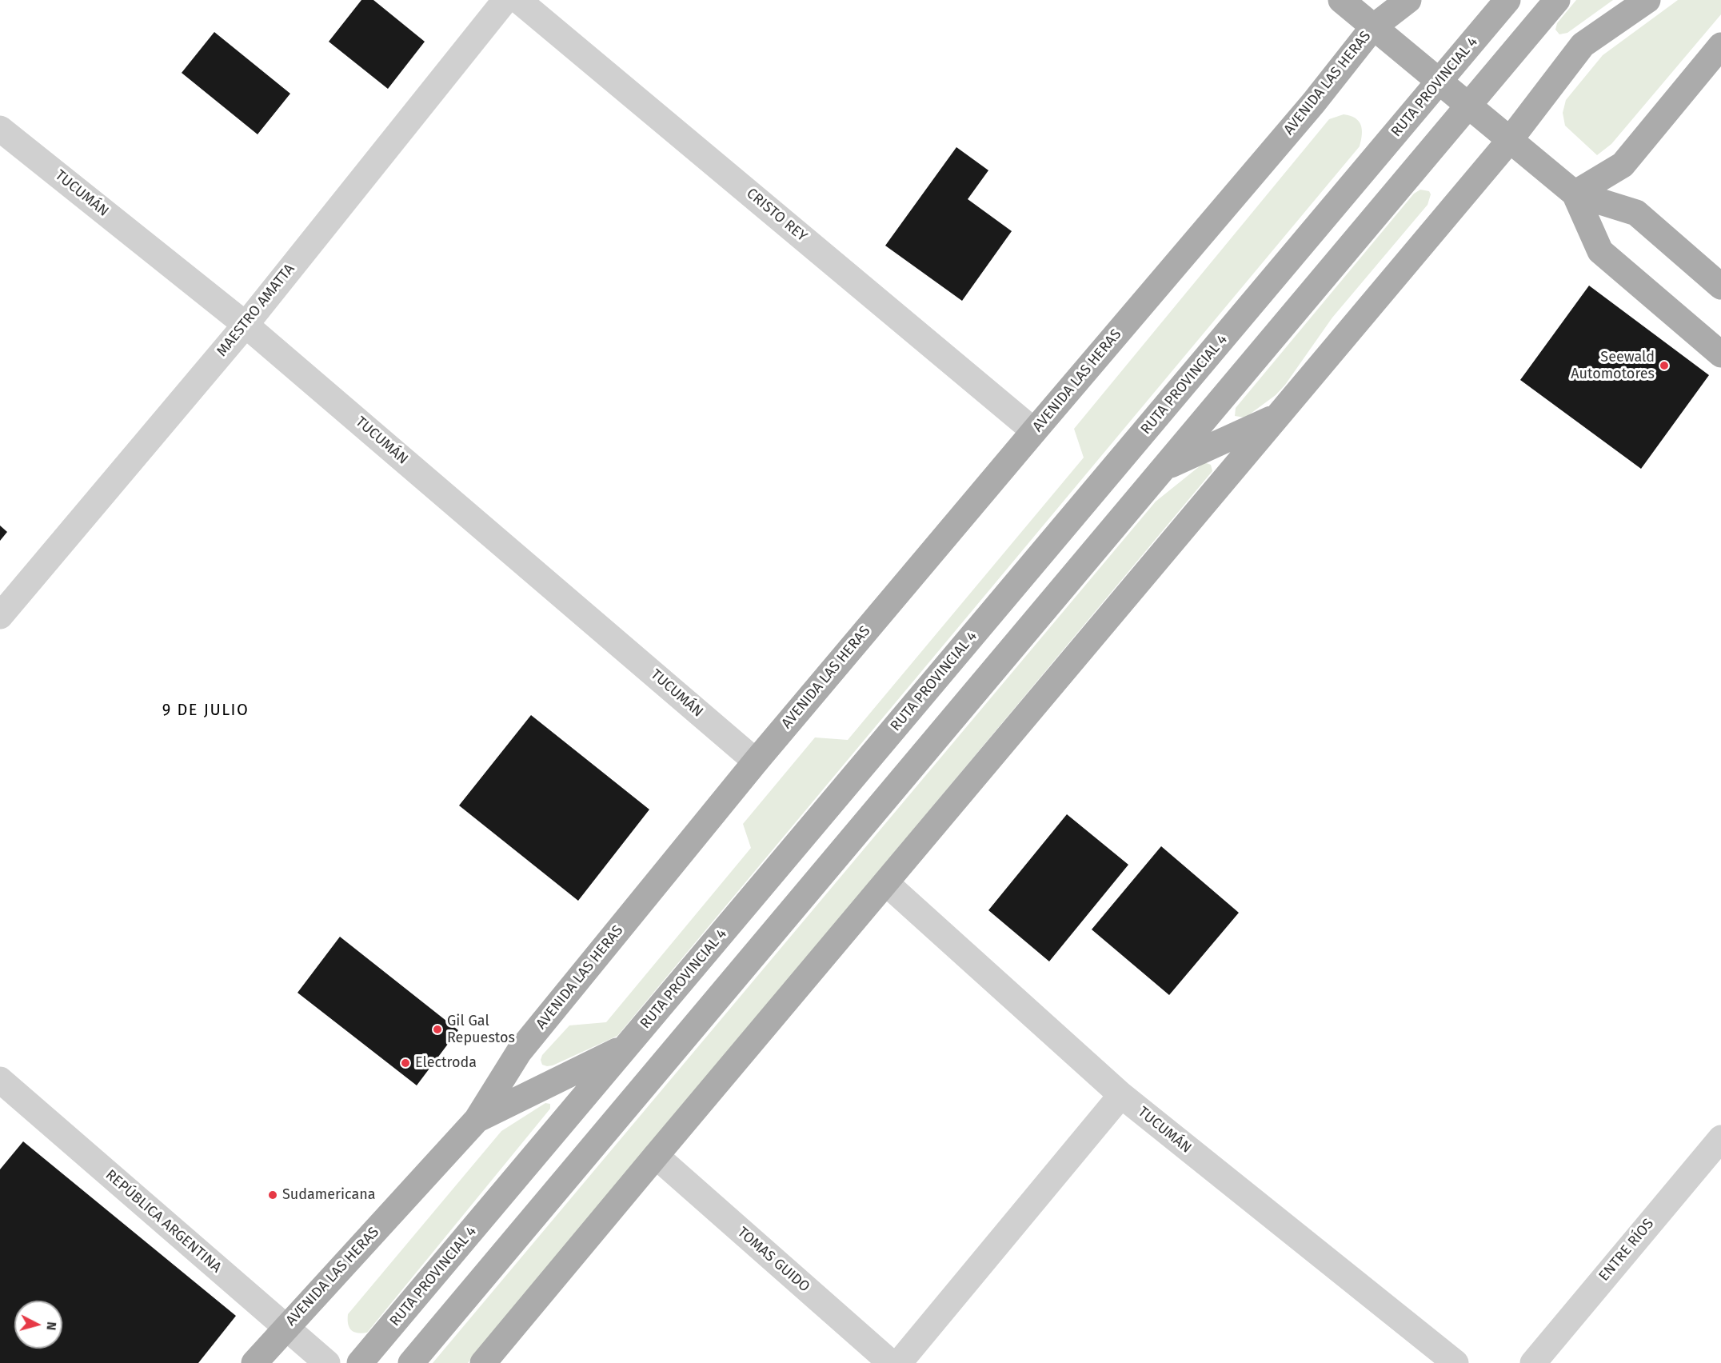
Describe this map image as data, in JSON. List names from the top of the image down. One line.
{"streets":{"main road":["AVENIDA LAS HERAS","RUTA PROVINCIAL 4"],"street":["TUCUMÁN","CRISTO REY","MAESTRO AMATTA","REPÚBLICA ARGENTINA","ENTRE RÍOS","TOMAS GUIDO"]},"crossings":[["AVENIDA LAS HERAS","TUCUMÁN"],["AVENIDA LAS HERAS","CRISTO REY"],["AVENIDA LAS HERAS","REPÚBLICA ARGENTINA"],["TUCUMÁN","MAESTRO AMATTA"]],"districts":["9 DE JULIO"],"places":["Seewald Automotores","Gil Gal Repuestos","Electroda","Sudamericana"],"north":"right"}
